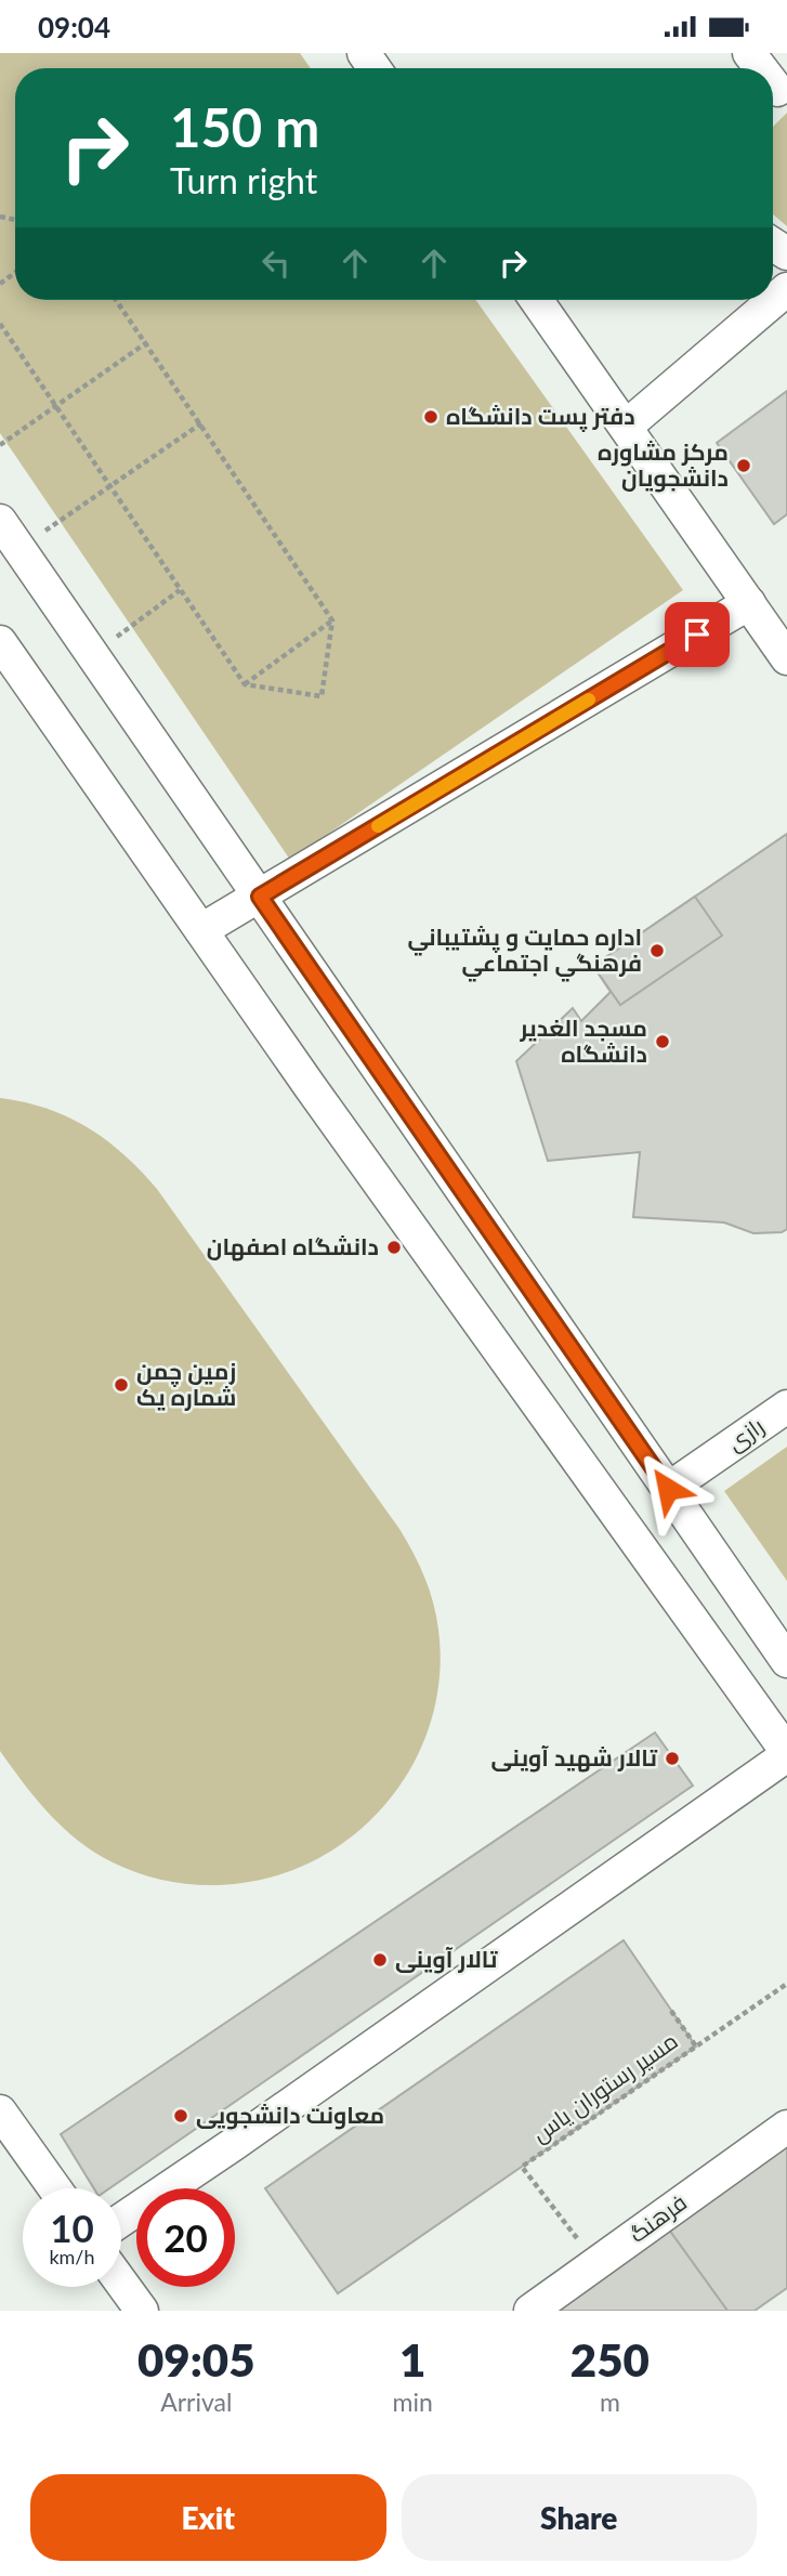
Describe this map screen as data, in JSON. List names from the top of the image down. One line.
{"streets":{"lane":["رازی","فرهنگ"],"path":["مسیر رستوران یاس"]},"crossings":[["مسیر رستوران یاس","فرهنگ"]],"places":["دفتر پست دانشگاه","مرکز مشاوره دانشجویان","اداره حمايت و پشتيباني فرهنگي اجتماعي","مسجد الغدیر دانشگاه","دانشگاه اصفهان","زمین چمن شماره یک","تالار شهید آوینی","تالار آوینی","معاونت دانشجویی"],"page":{"status":"09:04","turn":["150 m","Turn right"],"speed":"10 km/h","limit":"20","eta":["09:05","Arrival","1","min","250","m"],"buttons":["Exit","Share"]}}
